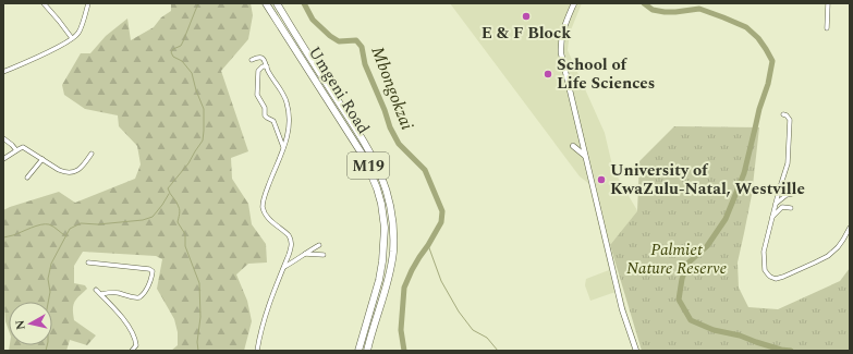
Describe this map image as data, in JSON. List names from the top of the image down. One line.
{"streets":{"highway":["Umgeni Road","M19"]},"water":["Mbongokzai"],"parks":["Palmiet Nature Reserve"],"places":["E & F Block","School of Life Sciences","University of KwaZulu-Natal, Westville"],"north":"left"}
